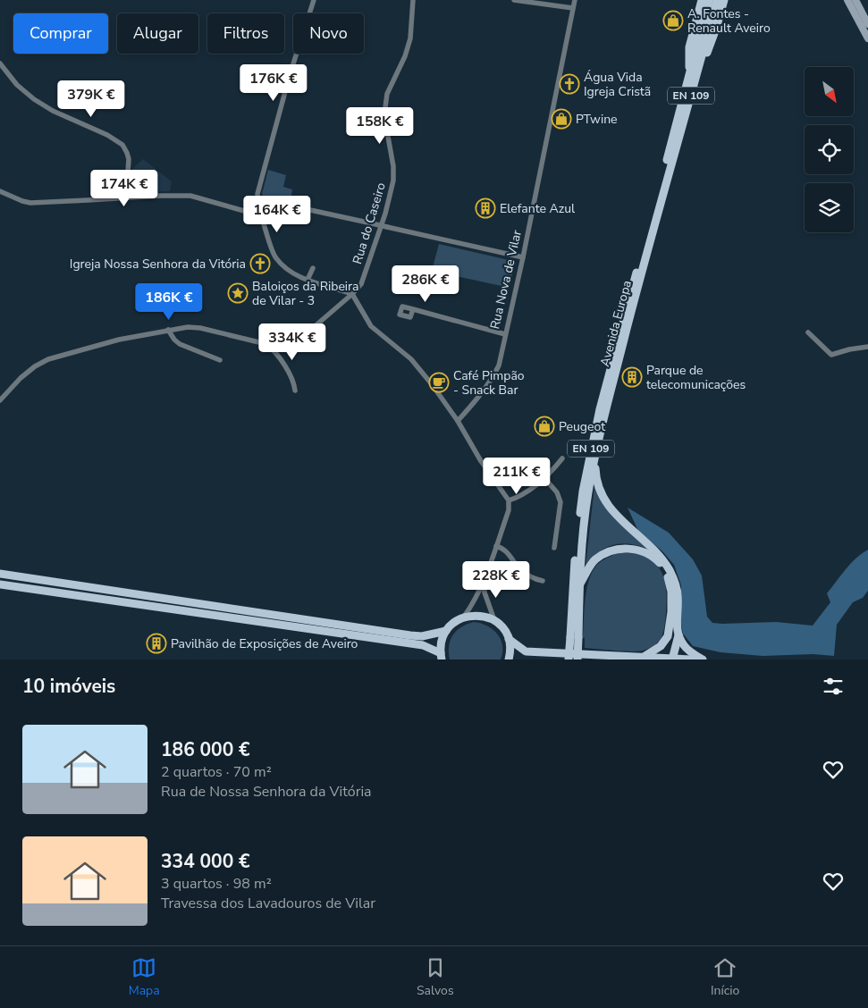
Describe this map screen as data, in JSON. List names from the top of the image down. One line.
{"streets":{"main road":["EN 109","Avenida Europa"],"street":["Rua do Caseiro","Rua Nova de Vilar"]},"places":{"shop":["A. Fontes - Renault Aveiro","PTwine","Peugeot"],"church":["Água Vida Igreja Cristã","Igreja Nossa Senhora da Vitória"],"building":["Elefante Azul","Parque de telecomunicações","Pavilhão de Exposições de Aveiro"],"place":["Baloiços da Ribeira de Vilar - 3"],"cafe":["Café Pimpão - Snack Bar"]},"north":"bottom right","page":{"chip":["Comprar","Alugar","Filtros","Novo"],"price":["176K €","379K €","158K €","174K €","164K €","286K €","186K €","334K €","211K €","228K €"],"heading":"10 imóveis","list":[{"name":"186 000 €","note":"2 quartos · 70 m² · Rua de Nossa Senhora da Vitória"},{"name":"334 000 €","note":"3 quartos · 98 m² · Travessa dos Lavadouros de Vilar"}],"tabs":["Mapa","Salvos","Início"]}}
